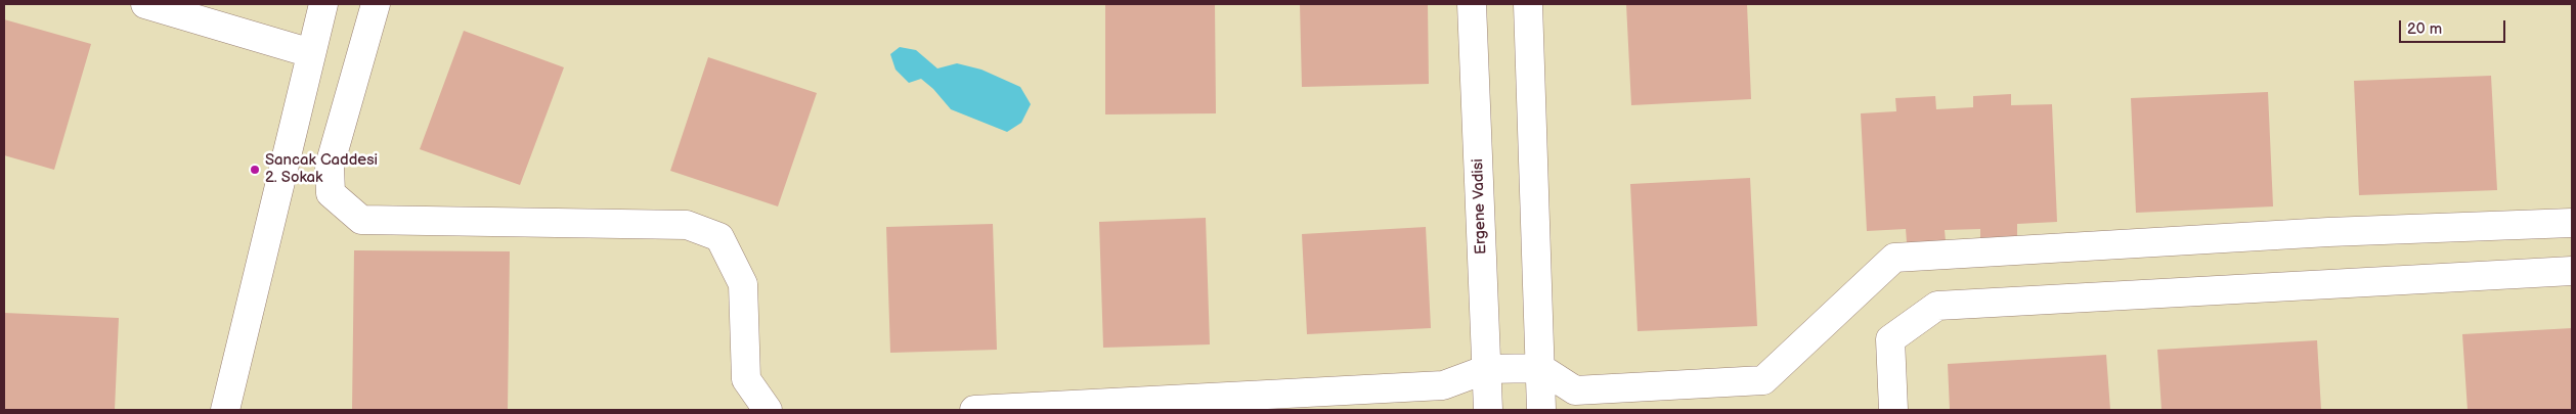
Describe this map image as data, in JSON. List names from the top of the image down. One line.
{"streets":{"street":["Ergene Vadisi"]},"places":["Sancak Caddesi 2. Sokak"],"scale_bar":"20 m"}
